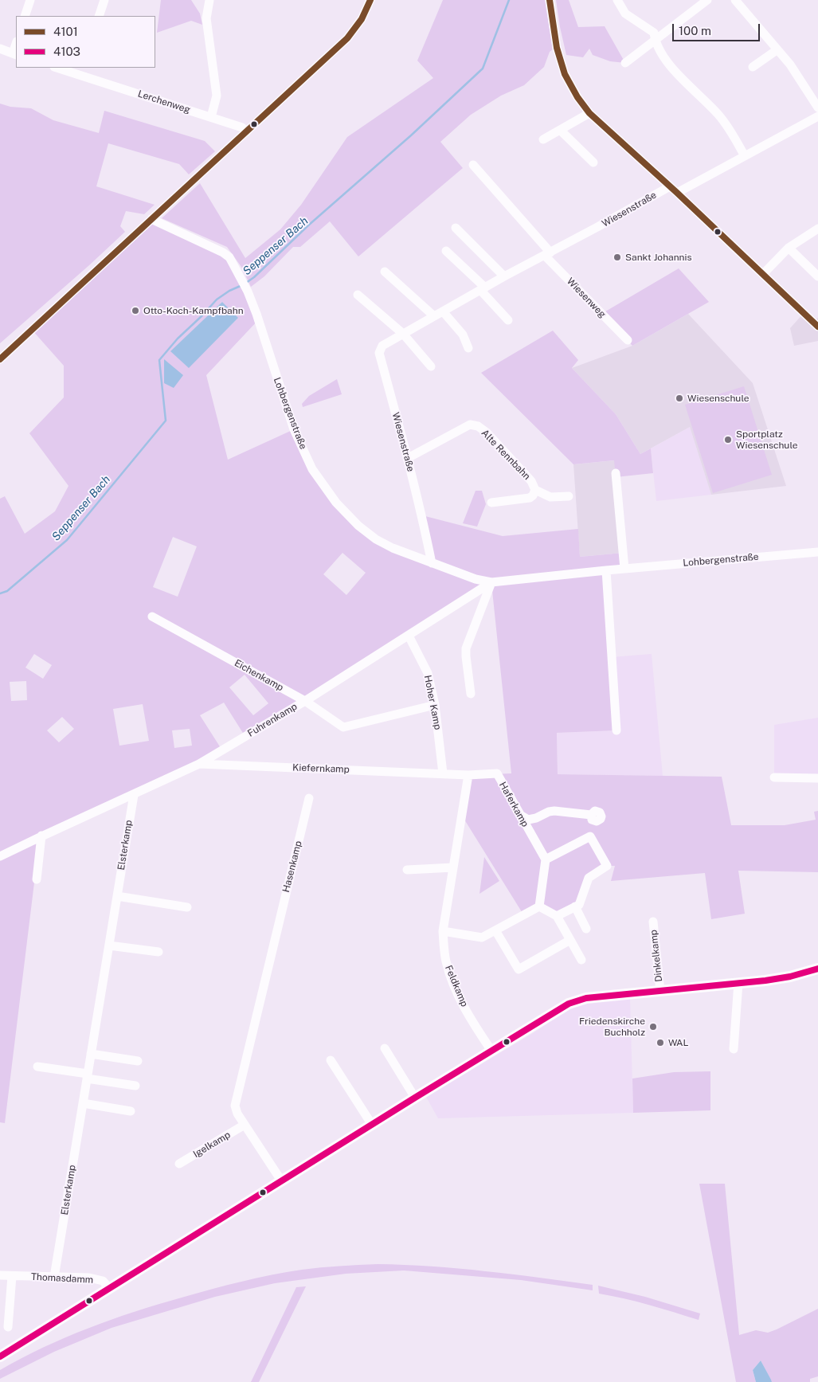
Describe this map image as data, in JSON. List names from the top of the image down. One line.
{"streets":{"street":["Lerchenweg","Wiesenstraße","Wiesenweg","Lohbergenstraße","Alte Rennbahn","Eichenkamp","Hoher Kamp","Fuhrenkamp","Kiefernkamp","Haferkamp","Elsterkamp","Hasenkamp","Dinkelkamp","Feldkamp","Igelkamp","Thomasdamm"]},"crossings":[["Wiesenstraße","Wiesenweg"],["Wiesenstraße","Lohbergenstraße"],["Wiesenstraße","Alte Rennbahn"],["Lohbergenstraße","Fuhrenkamp"],["Eichenkamp","Hoher Kamp"],["Eichenkamp","Fuhrenkamp"],["Hoher Kamp","Fuhrenkamp"],["Hoher Kamp","Kiefernkamp"],["Fuhrenkamp","Kiefernkamp"],["Fuhrenkamp","Elsterkamp"],["Haferkamp","Feldkamp"],["Elsterkamp","Thomasdamm"],["Hasenkamp","Igelkamp"]],"water":["Seppenser Bach"],"places":["Sankt Johannis","Otto-Koch-Kampfbahn","Wiesenschule","Sportplatz Wiesenschule","Friedenskirche Buchholz","WAL"],"lines":["transit line 4101","transit line 4103"],"legend":["4101","4103"],"scale_bar":"100 m"}
